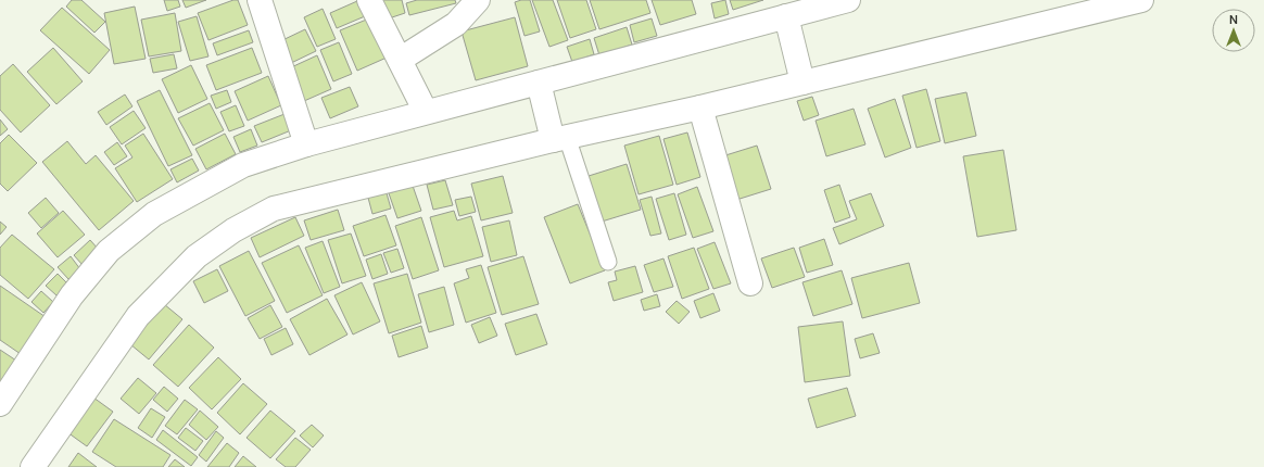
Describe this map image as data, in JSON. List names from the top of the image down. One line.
{"north":"top"}
